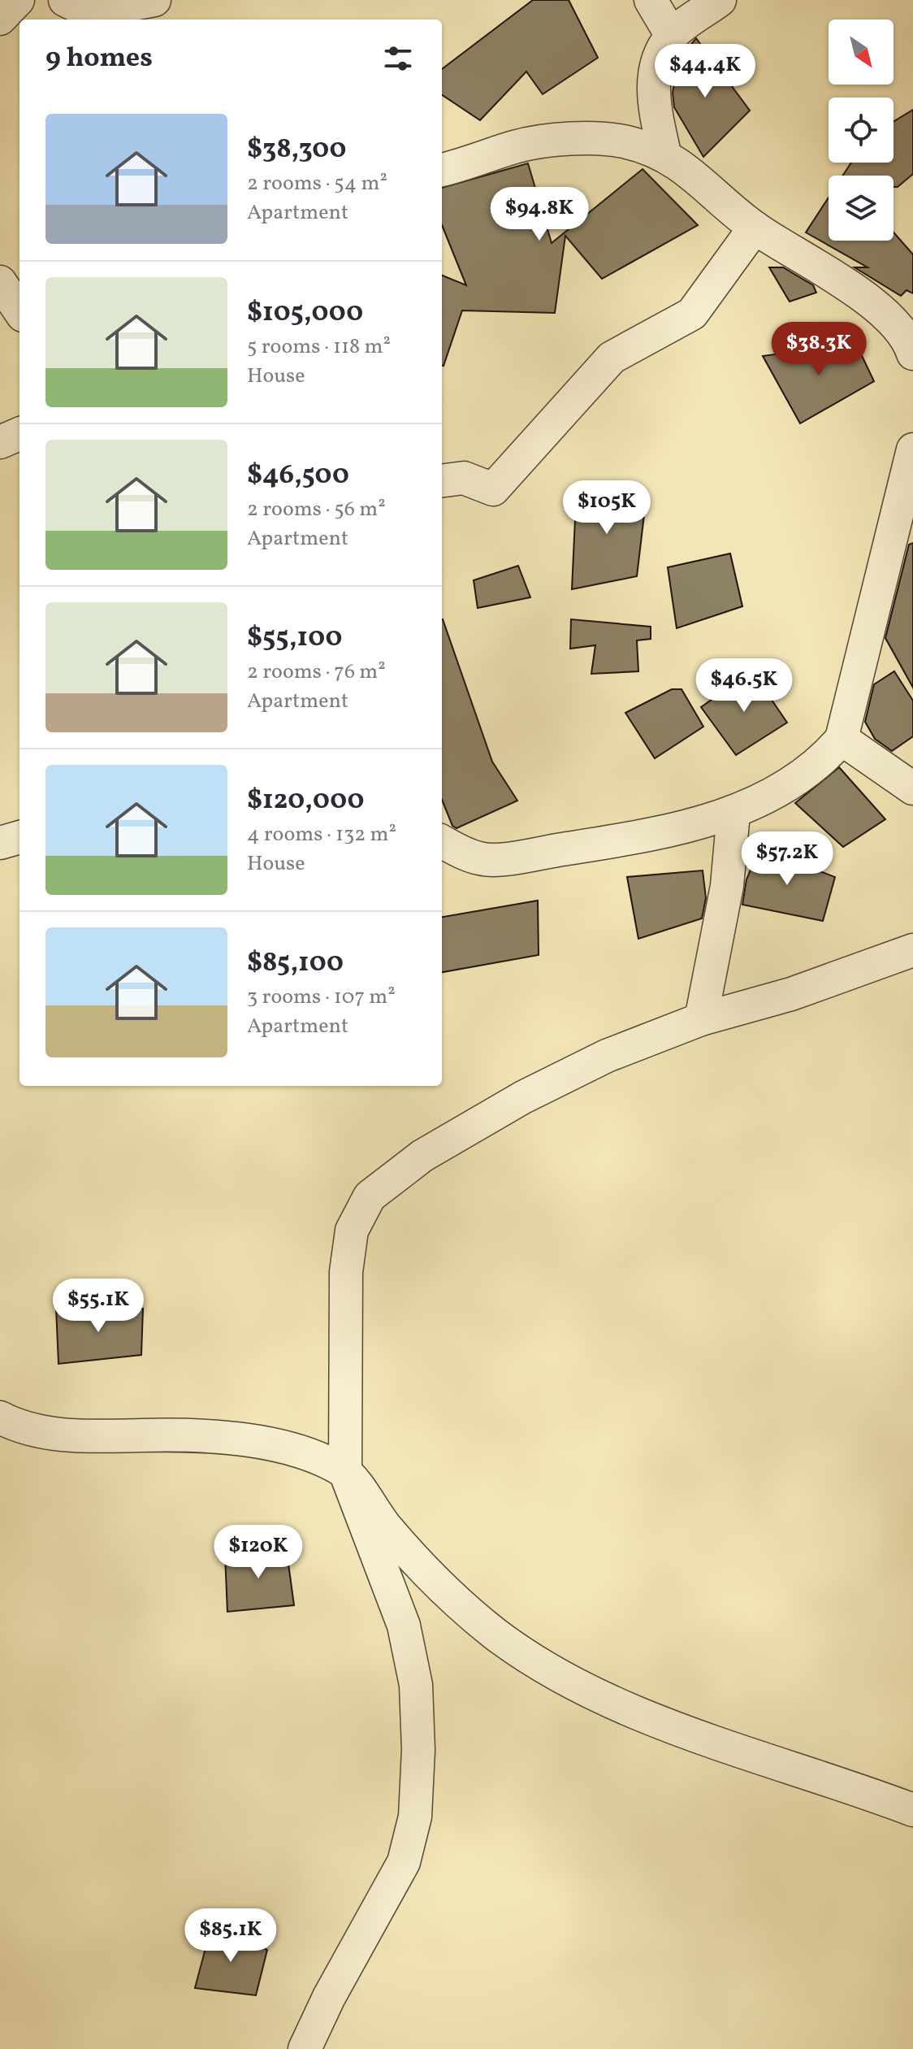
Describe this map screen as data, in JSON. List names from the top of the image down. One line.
{"north":"bottom right","page":{"heading":"9 homes","price":["$44.4K","$94.8K","$38.3K","$105K","$46.5K","$57.2K","$55.1K","$120K","$85.1K"],"list":[{"name":"$38,300","note":"2 rooms · 54 m² · Apartment"},{"name":"$105,000","note":"5 rooms · 118 m² · House"},{"name":"$46,500","note":"2 rooms · 56 m² · Apartment"},{"name":"$55,100","note":"2 rooms · 76 m² · Apartment"},{"name":"$120,000","note":"4 rooms · 132 m² · House"},{"name":"$85,100","note":"3 rooms · 107 m² · Apartment"}]}}
